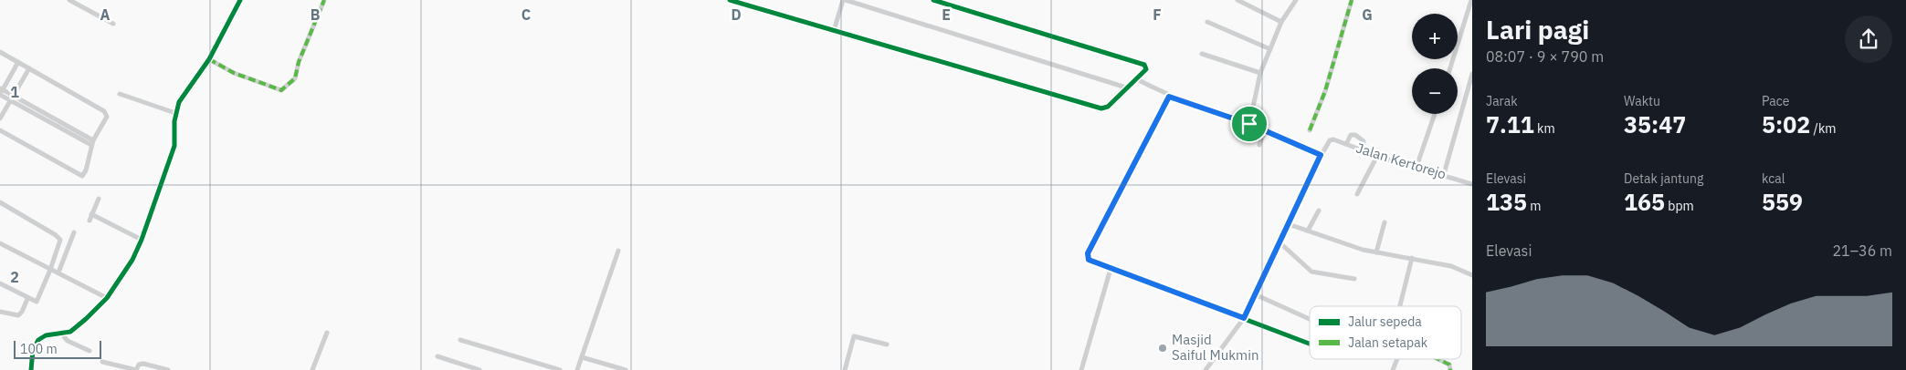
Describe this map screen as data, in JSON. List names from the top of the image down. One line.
{"streets":{"street":["Jalan Kertorejo"]},"places":["Masjid Saiful Mukmin"],"legend":["Jalur sepeda","Jalan setapak"],"scale_bar":"100 m","page":{"heading":["Lari pagi","08:07 · 9 × 790 m"],"map_buttons":["+","−"],"stats":[["Jarak","7.11 km"],["Waktu","35:47"],["Pace","5:02 /km"],["Elevasi","135 m"],["Detak jantung","165 bpm"],["kcal","559"]],"chart":["Elevasi","21–36 m"],"scale":"100 m"},"grid":{"columns":["A","B","C","D","E","F","G"],"rows":["1","2"]}}
